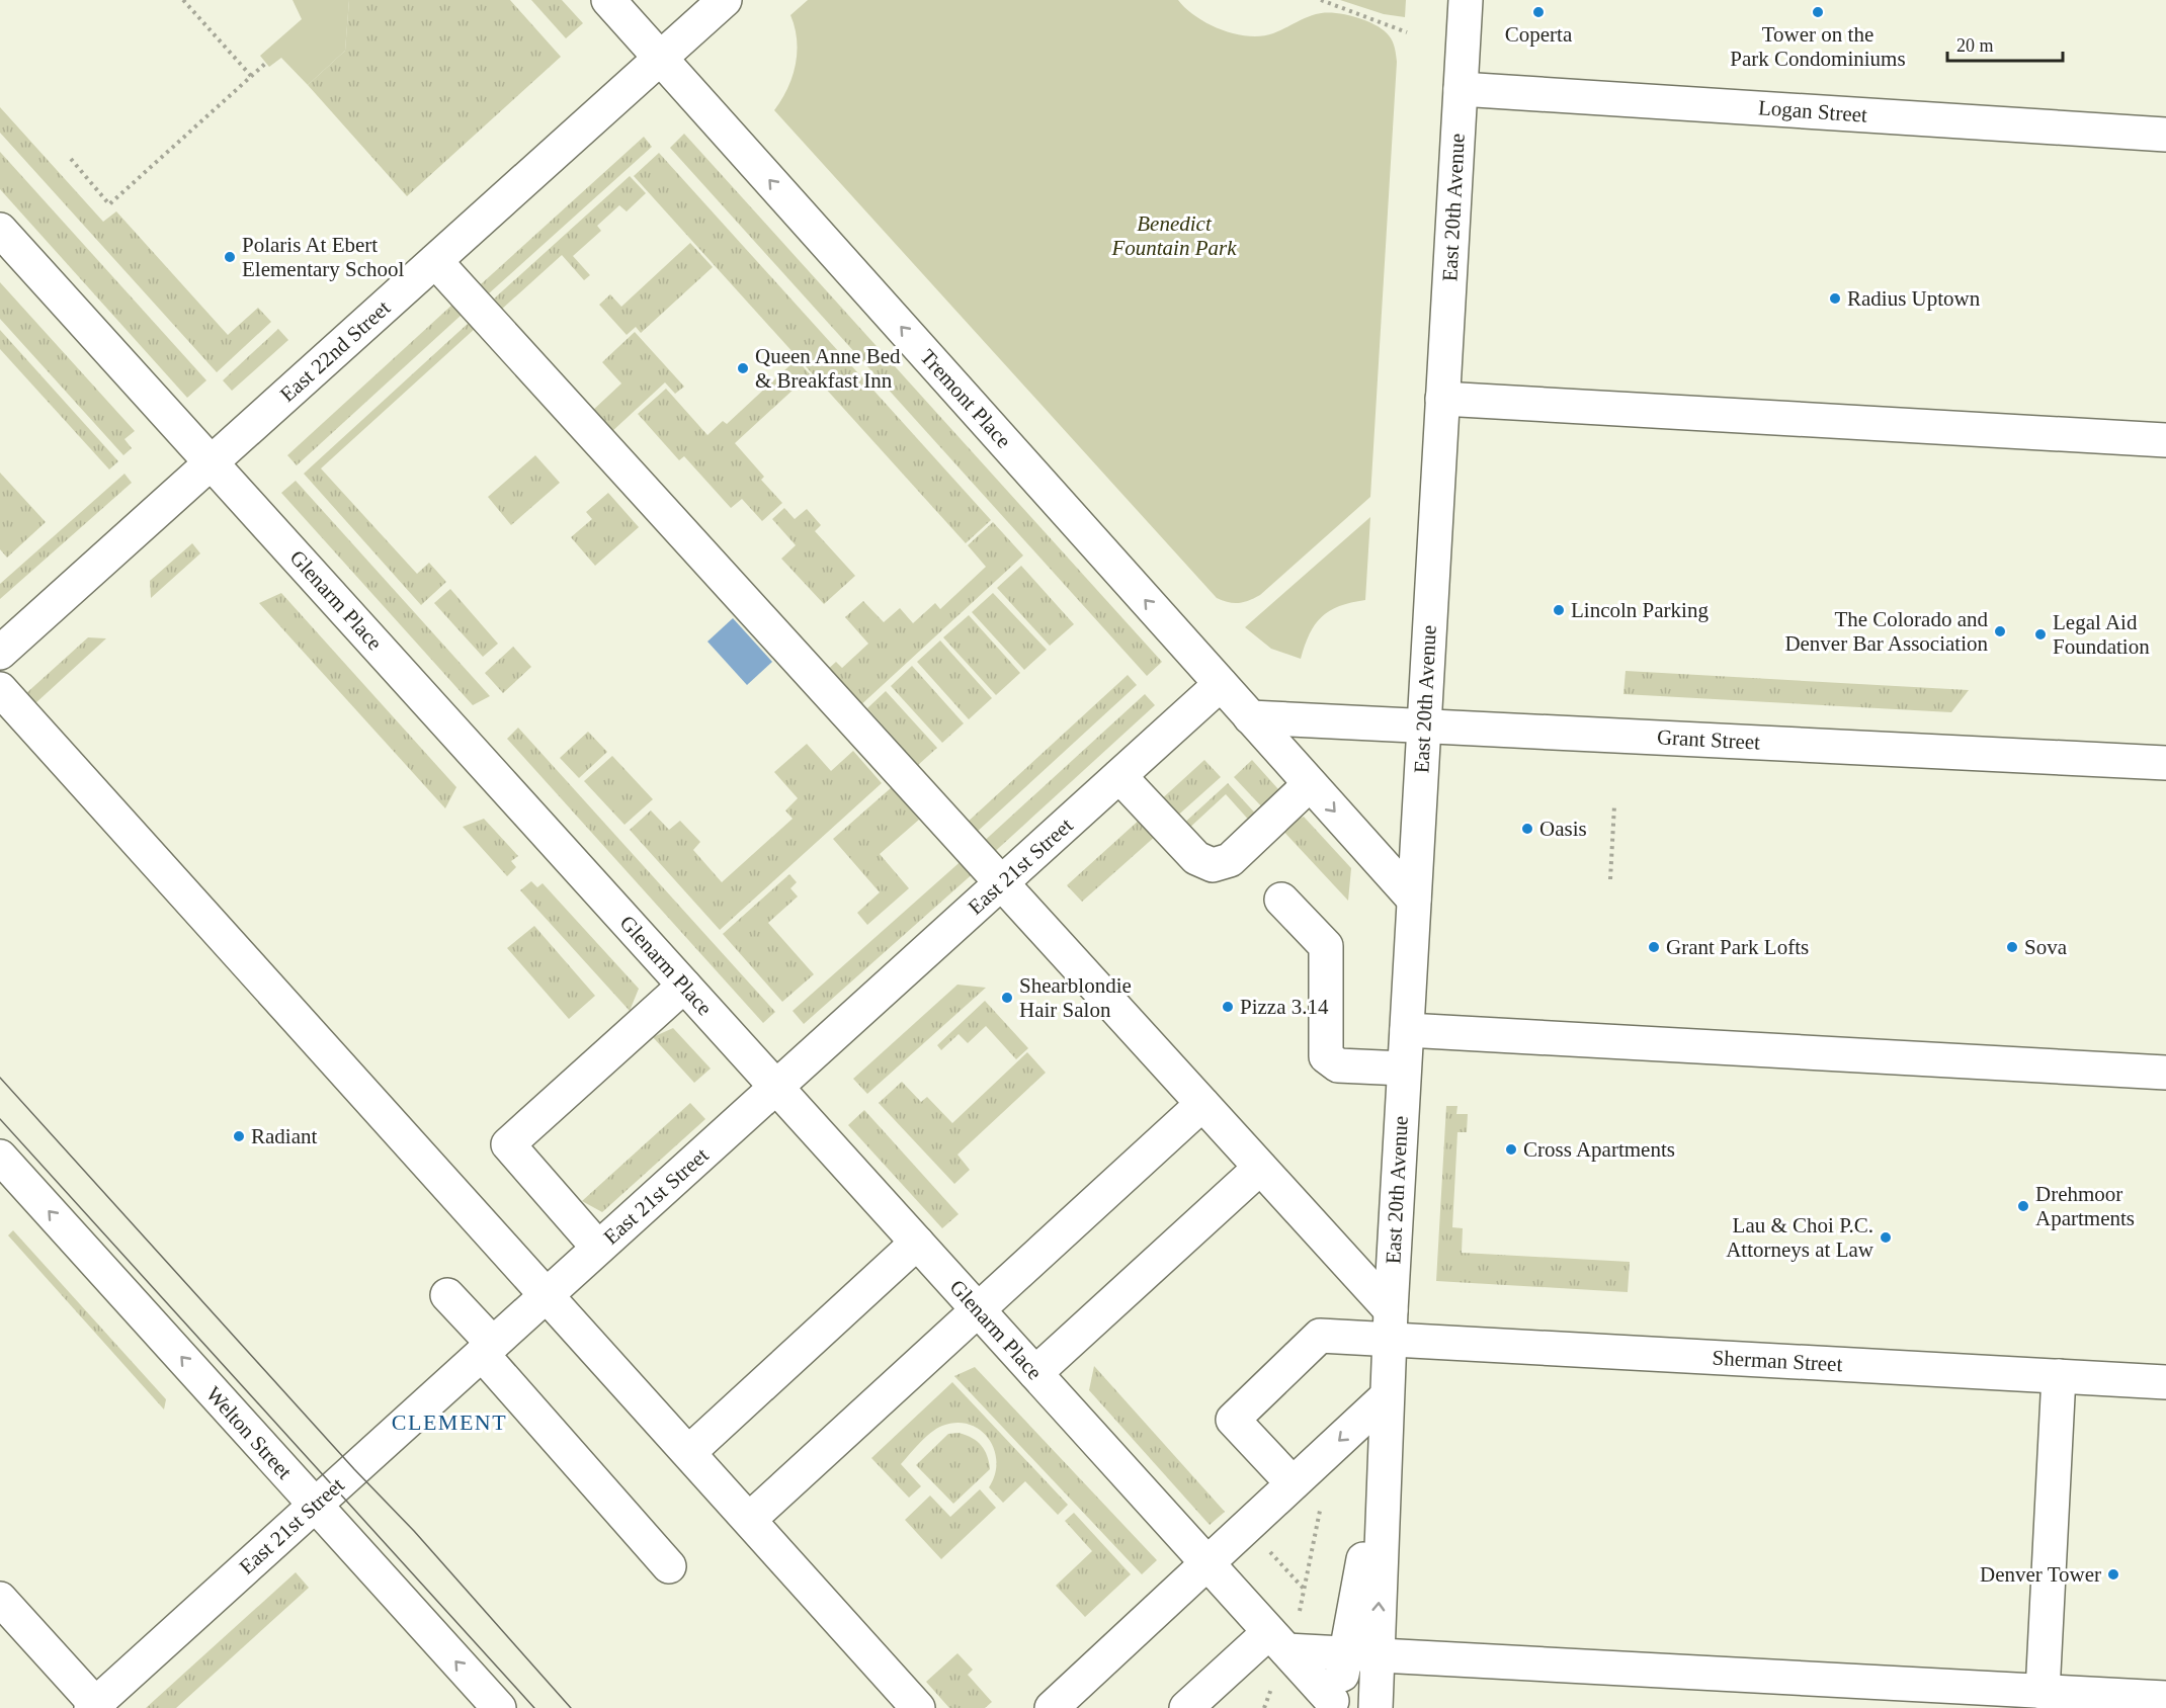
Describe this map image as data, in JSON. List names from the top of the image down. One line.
{"streets":{"street":["Logan Street","East 20th Avenue","East 22nd Street","Tremont Place","Glenarm Place","Grant Street","East 21st Street","Sherman Street","Welton Street"]},"crossings":[["Logan Street","East 20th Avenue"],["East 20th Avenue","Tremont Place"],["East 20th Avenue","Glenarm Place"],["East 20th Avenue","Grant Street"],["East 20th Avenue","Sherman Street"],["East 22nd Street","Tremont Place"],["East 22nd Street","Glenarm Place"],["Tremont Place","Grant Street"],["Tremont Place","East 21st Street"],["Glenarm Place","East 21st Street"],["East 21st Street","Welton Street"]],"districts":["CLEMENT"],"parks":["Benedict Fountain Park"],"places":["Coperta","Tower on the Park Condominiums","Polaris At Ebert Elementary School","Radius Uptown","Queen Anne Bed & Breakfast Inn","Lincoln Parking","The Colorado and Denver Bar Association","Legal Aid Foundation","Oasis","Grant Park Lofts","Sova","Shearblondie Hair Salon","Pizza 3.14","Radiant","Cross Apartments","Drehmoor Apartments","Lau & Choi P.C. Attorneys at Law","Denver Tower"],"scale_bar":"20 m"}
